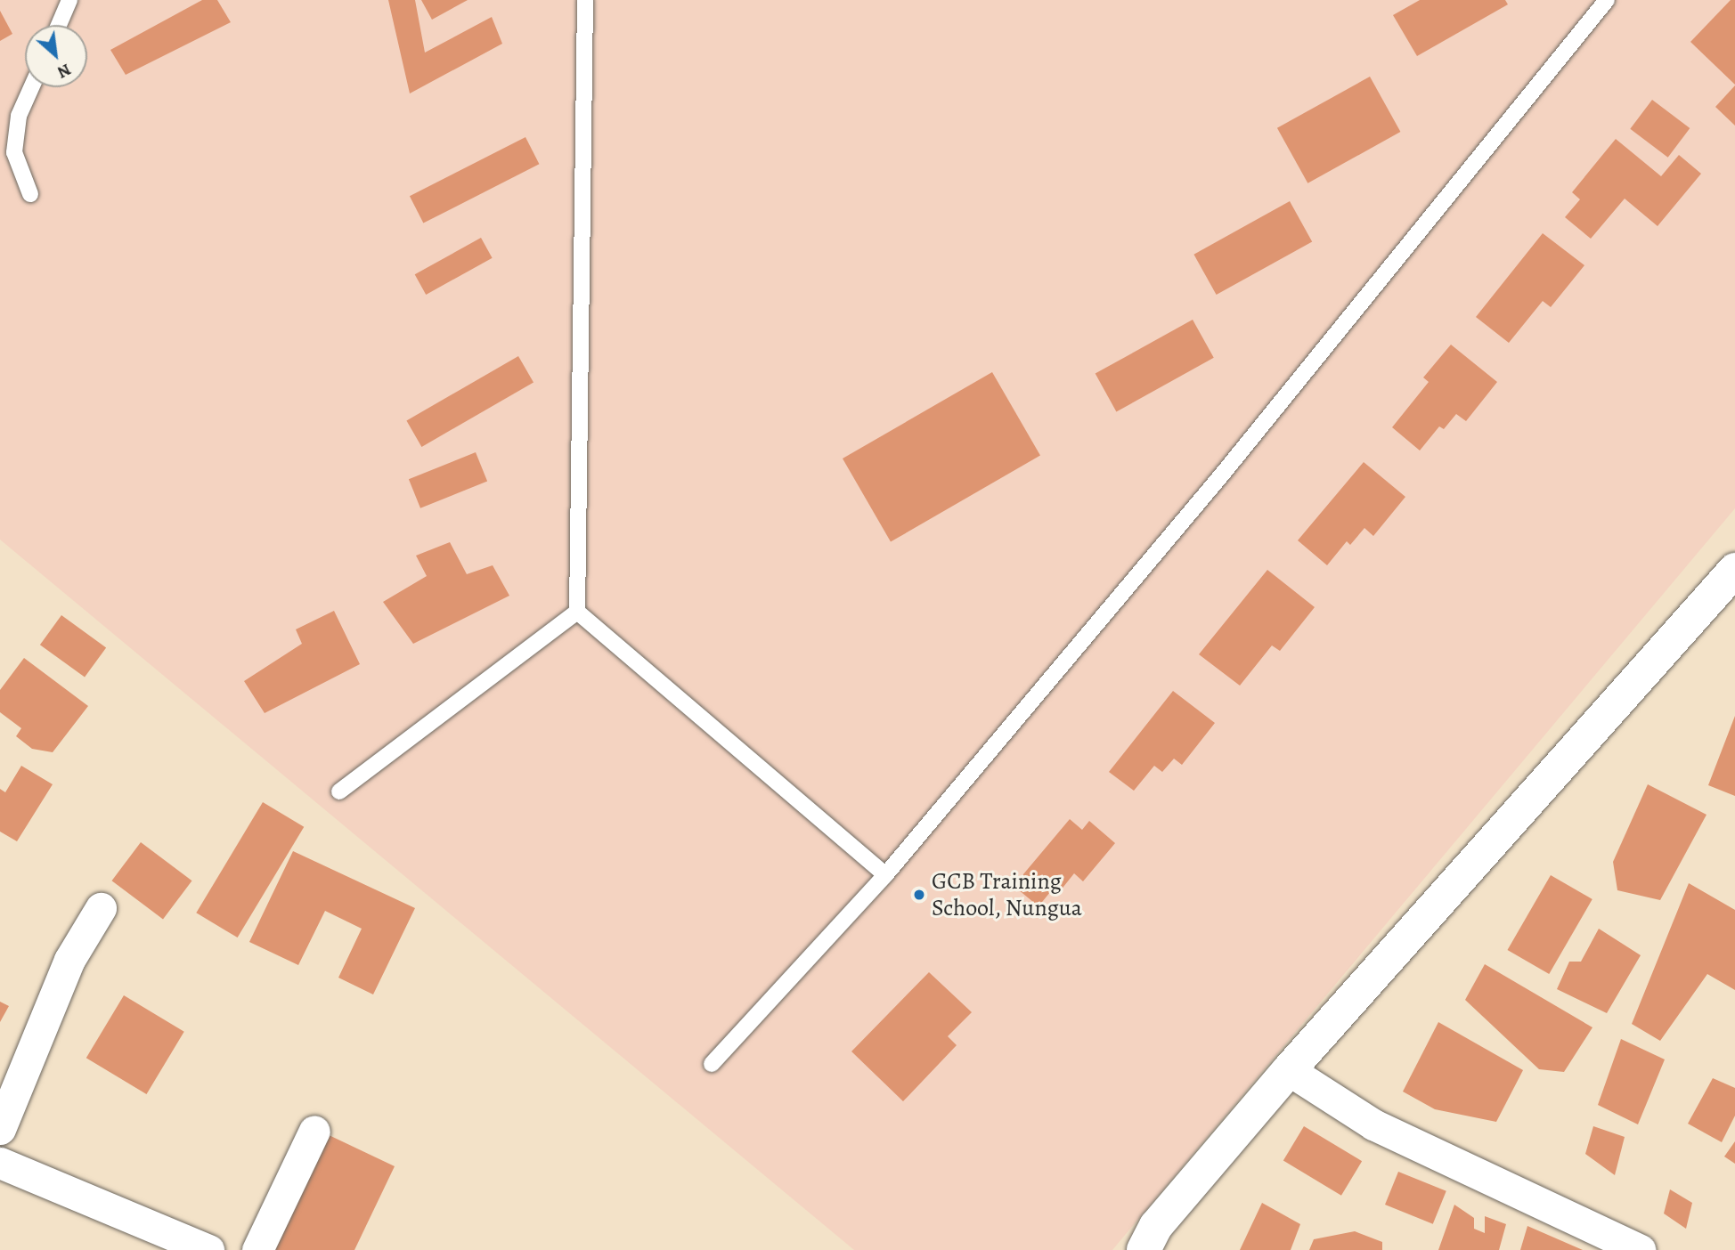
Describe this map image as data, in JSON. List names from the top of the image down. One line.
{"places":["GCB Training School, Nungua"],"north":"bottom right"}
